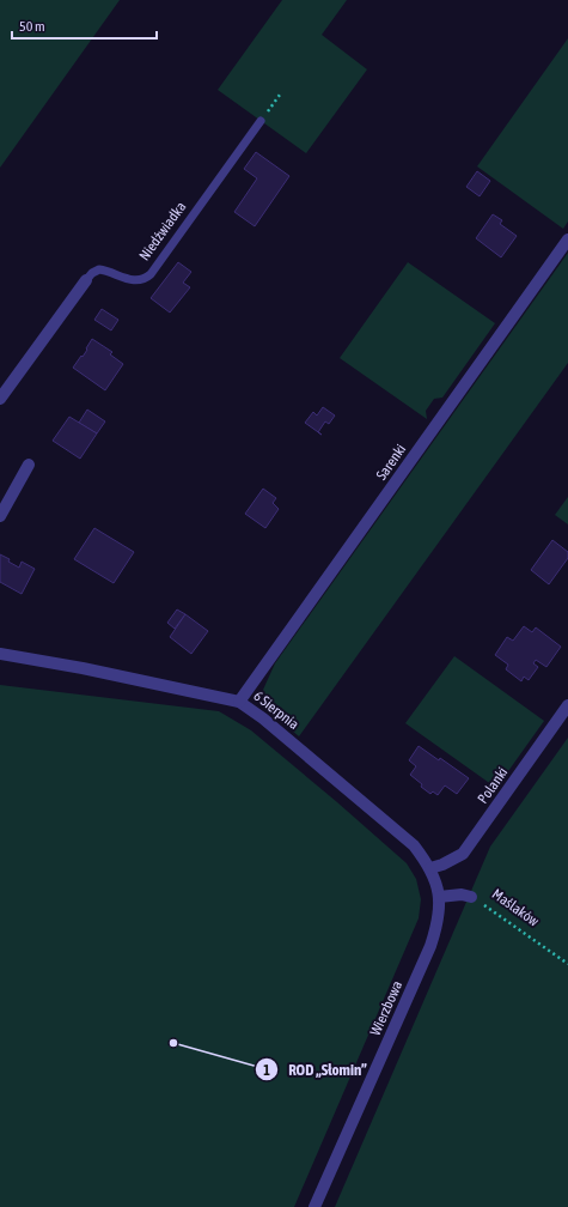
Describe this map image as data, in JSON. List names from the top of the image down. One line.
{"streets":{"street":["Niedźwiadka","Sarenki","6 Sierpnia","Polanki","Maślaków","Wierzbowa"]},"crossings":[["Sarenki","6 Sierpnia"],["6 Sierpnia","Polanki"],["6 Sierpnia","Maślaków"],["6 Sierpnia","Wierzbowa"],["Maślaków","Wierzbowa"]],"places":["ROD „Słomin”"],"scale_bar":"50 m"}
